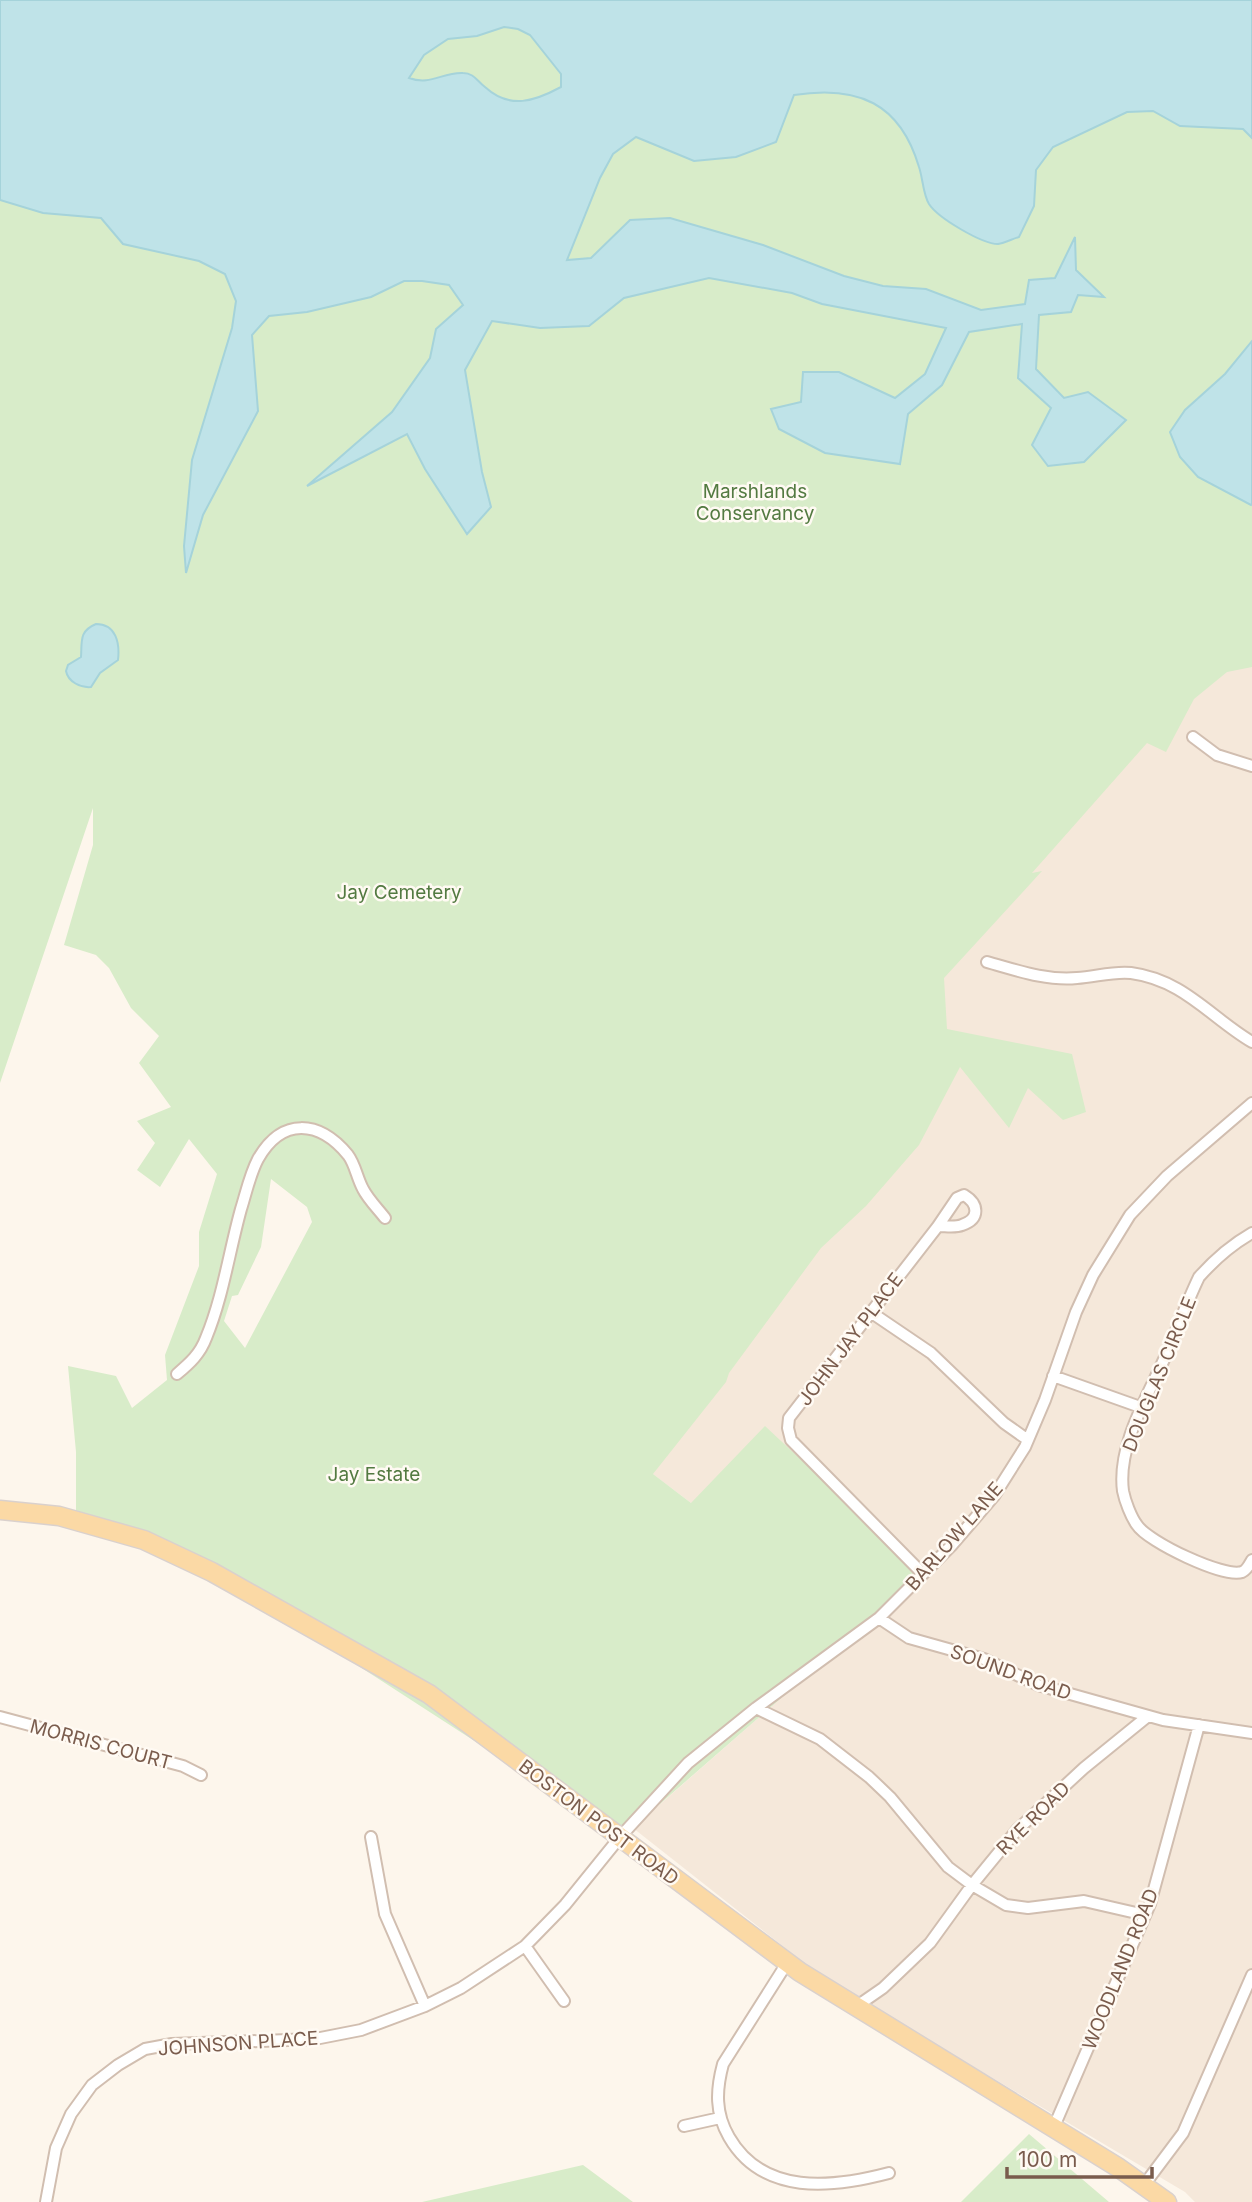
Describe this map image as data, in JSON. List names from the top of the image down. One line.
{"streets":{"main road":["BOSTON POST ROAD"],"street":["JOHN JAY PLACE","DOUGLAS CIRCLE","BARLOW LANE","SOUND ROAD","MORRIS COURT","RYE ROAD","WOODLAND ROAD","JOHNSON PLACE"]},"crossings":[["JOHN JAY PLACE","BARLOW LANE"],["BARLOW LANE","SOUND ROAD"],["BARLOW LANE","BOSTON POST ROAD"],["BARLOW LANE","JOHNSON PLACE"],["SOUND ROAD","RYE ROAD"],["RYE ROAD","BOSTON POST ROAD"],["BOSTON POST ROAD","WOODLAND ROAD"],["BOSTON POST ROAD","JOHNSON PLACE"]],"parks":["Marshlands Conservancy","Jay Cemetery","Jay Estate"],"scale_bar":"100 m"}
